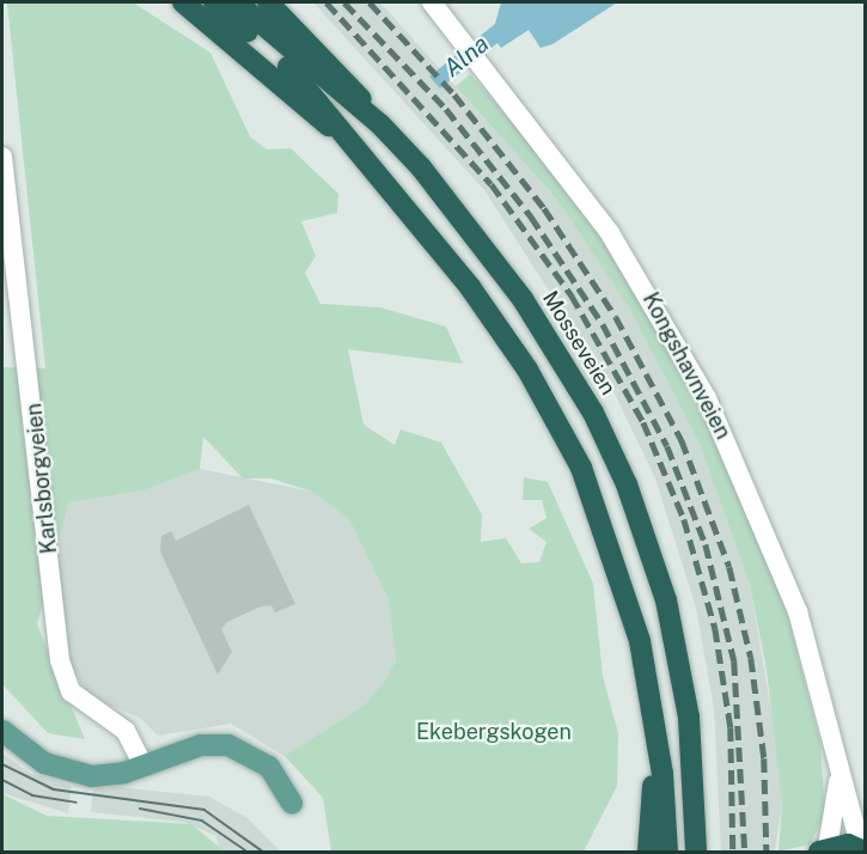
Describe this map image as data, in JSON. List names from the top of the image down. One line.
{"streets":{"highway":["Mosseveien"],"street":["Kongshavnveien","Karlsborgveien"]},"water":["Alna"],"parks":["Ekebergskogen"]}
